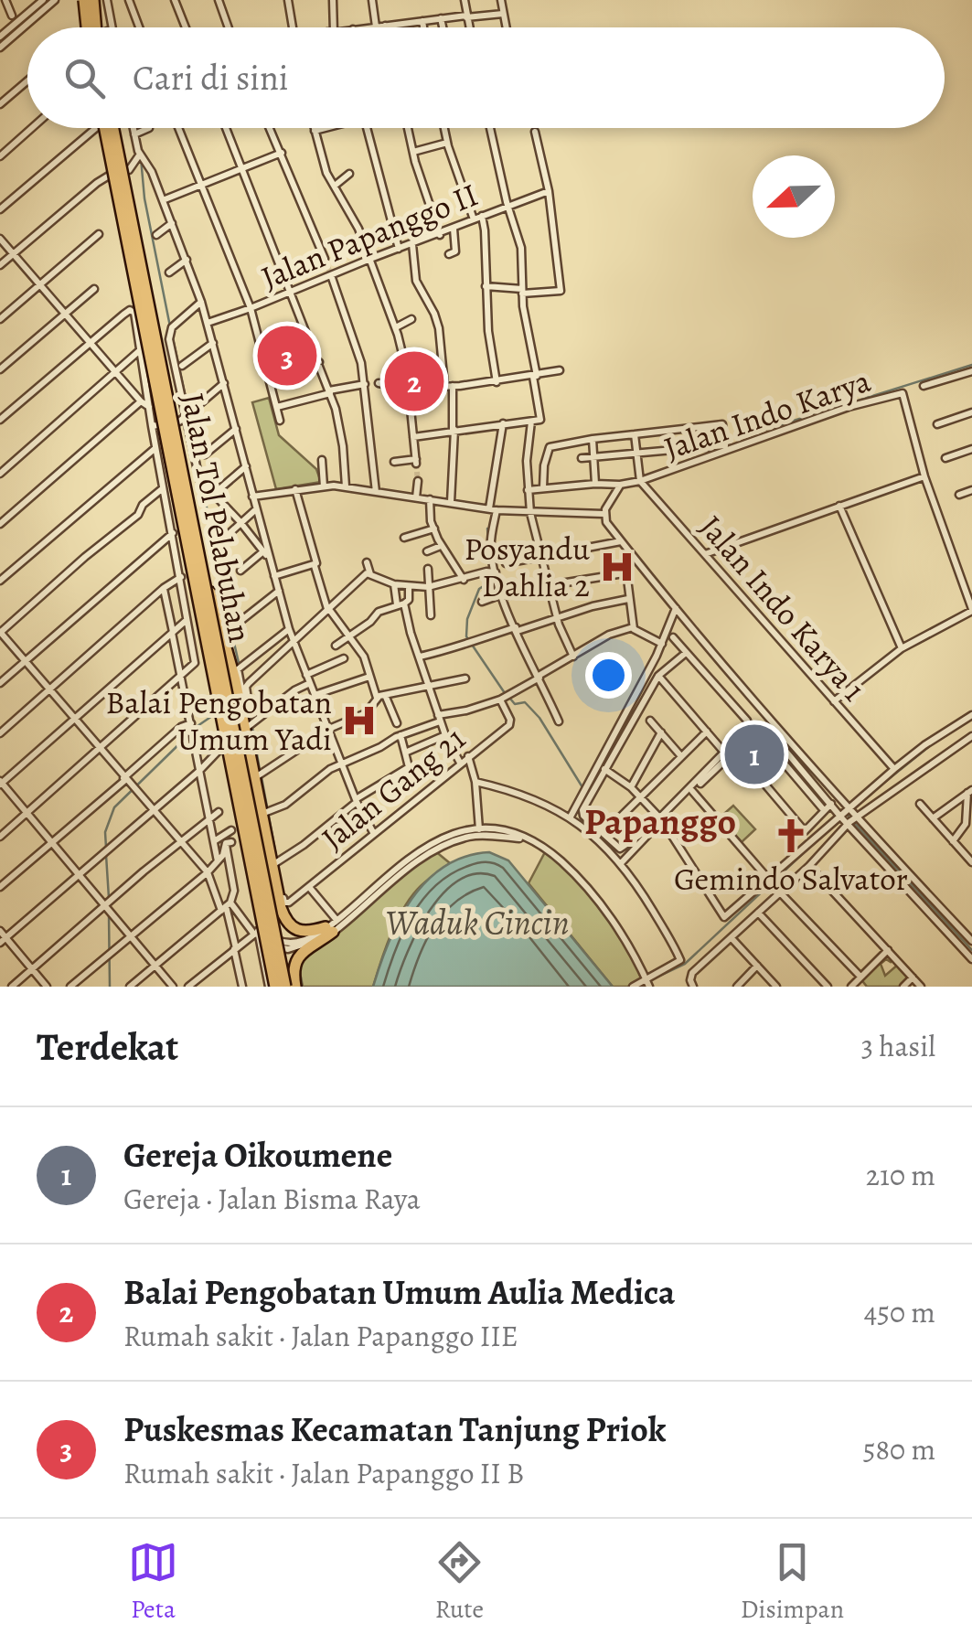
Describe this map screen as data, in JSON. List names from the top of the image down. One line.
{"streets":{"highway":["Jalan Tol Pelabuhan"],"street":["Jalan Papanggo II","Jalan Indo Karya","Jalan Indo Karya 1","Jalan Gang 21"]},"crossings":[["Jalan Indo Karya","Jalan Indo Karya 1"]],"districts":["Papanggo"],"water":["Waduk Cincin"],"places":{"hospital":["Posyandu Dahlia 2","Balai Pengobatan Umum Yadi"],"church":["Gemindo Salvator"]},"north":"left","page":{"search":"Cari di sini","pins":["3","2","1"],"heading":["Terdekat","3 hasil"],"list":[{"mark":"1","name":"Gereja Oikoumene","note":"Gereja · Jalan Bisma Raya","value":"210 m"},{"mark":"2","name":"Balai Pengobatan Umum Aulia Medica","note":"Rumah sakit · Jalan Papanggo IIE","value":"450 m"},{"mark":"3","name":"Puskesmas Kecamatan Tanjung Priok","note":"Rumah sakit · Jalan Papanggo II B","value":"580 m"}],"nav":["Peta","Rute","Disimpan"]}}
